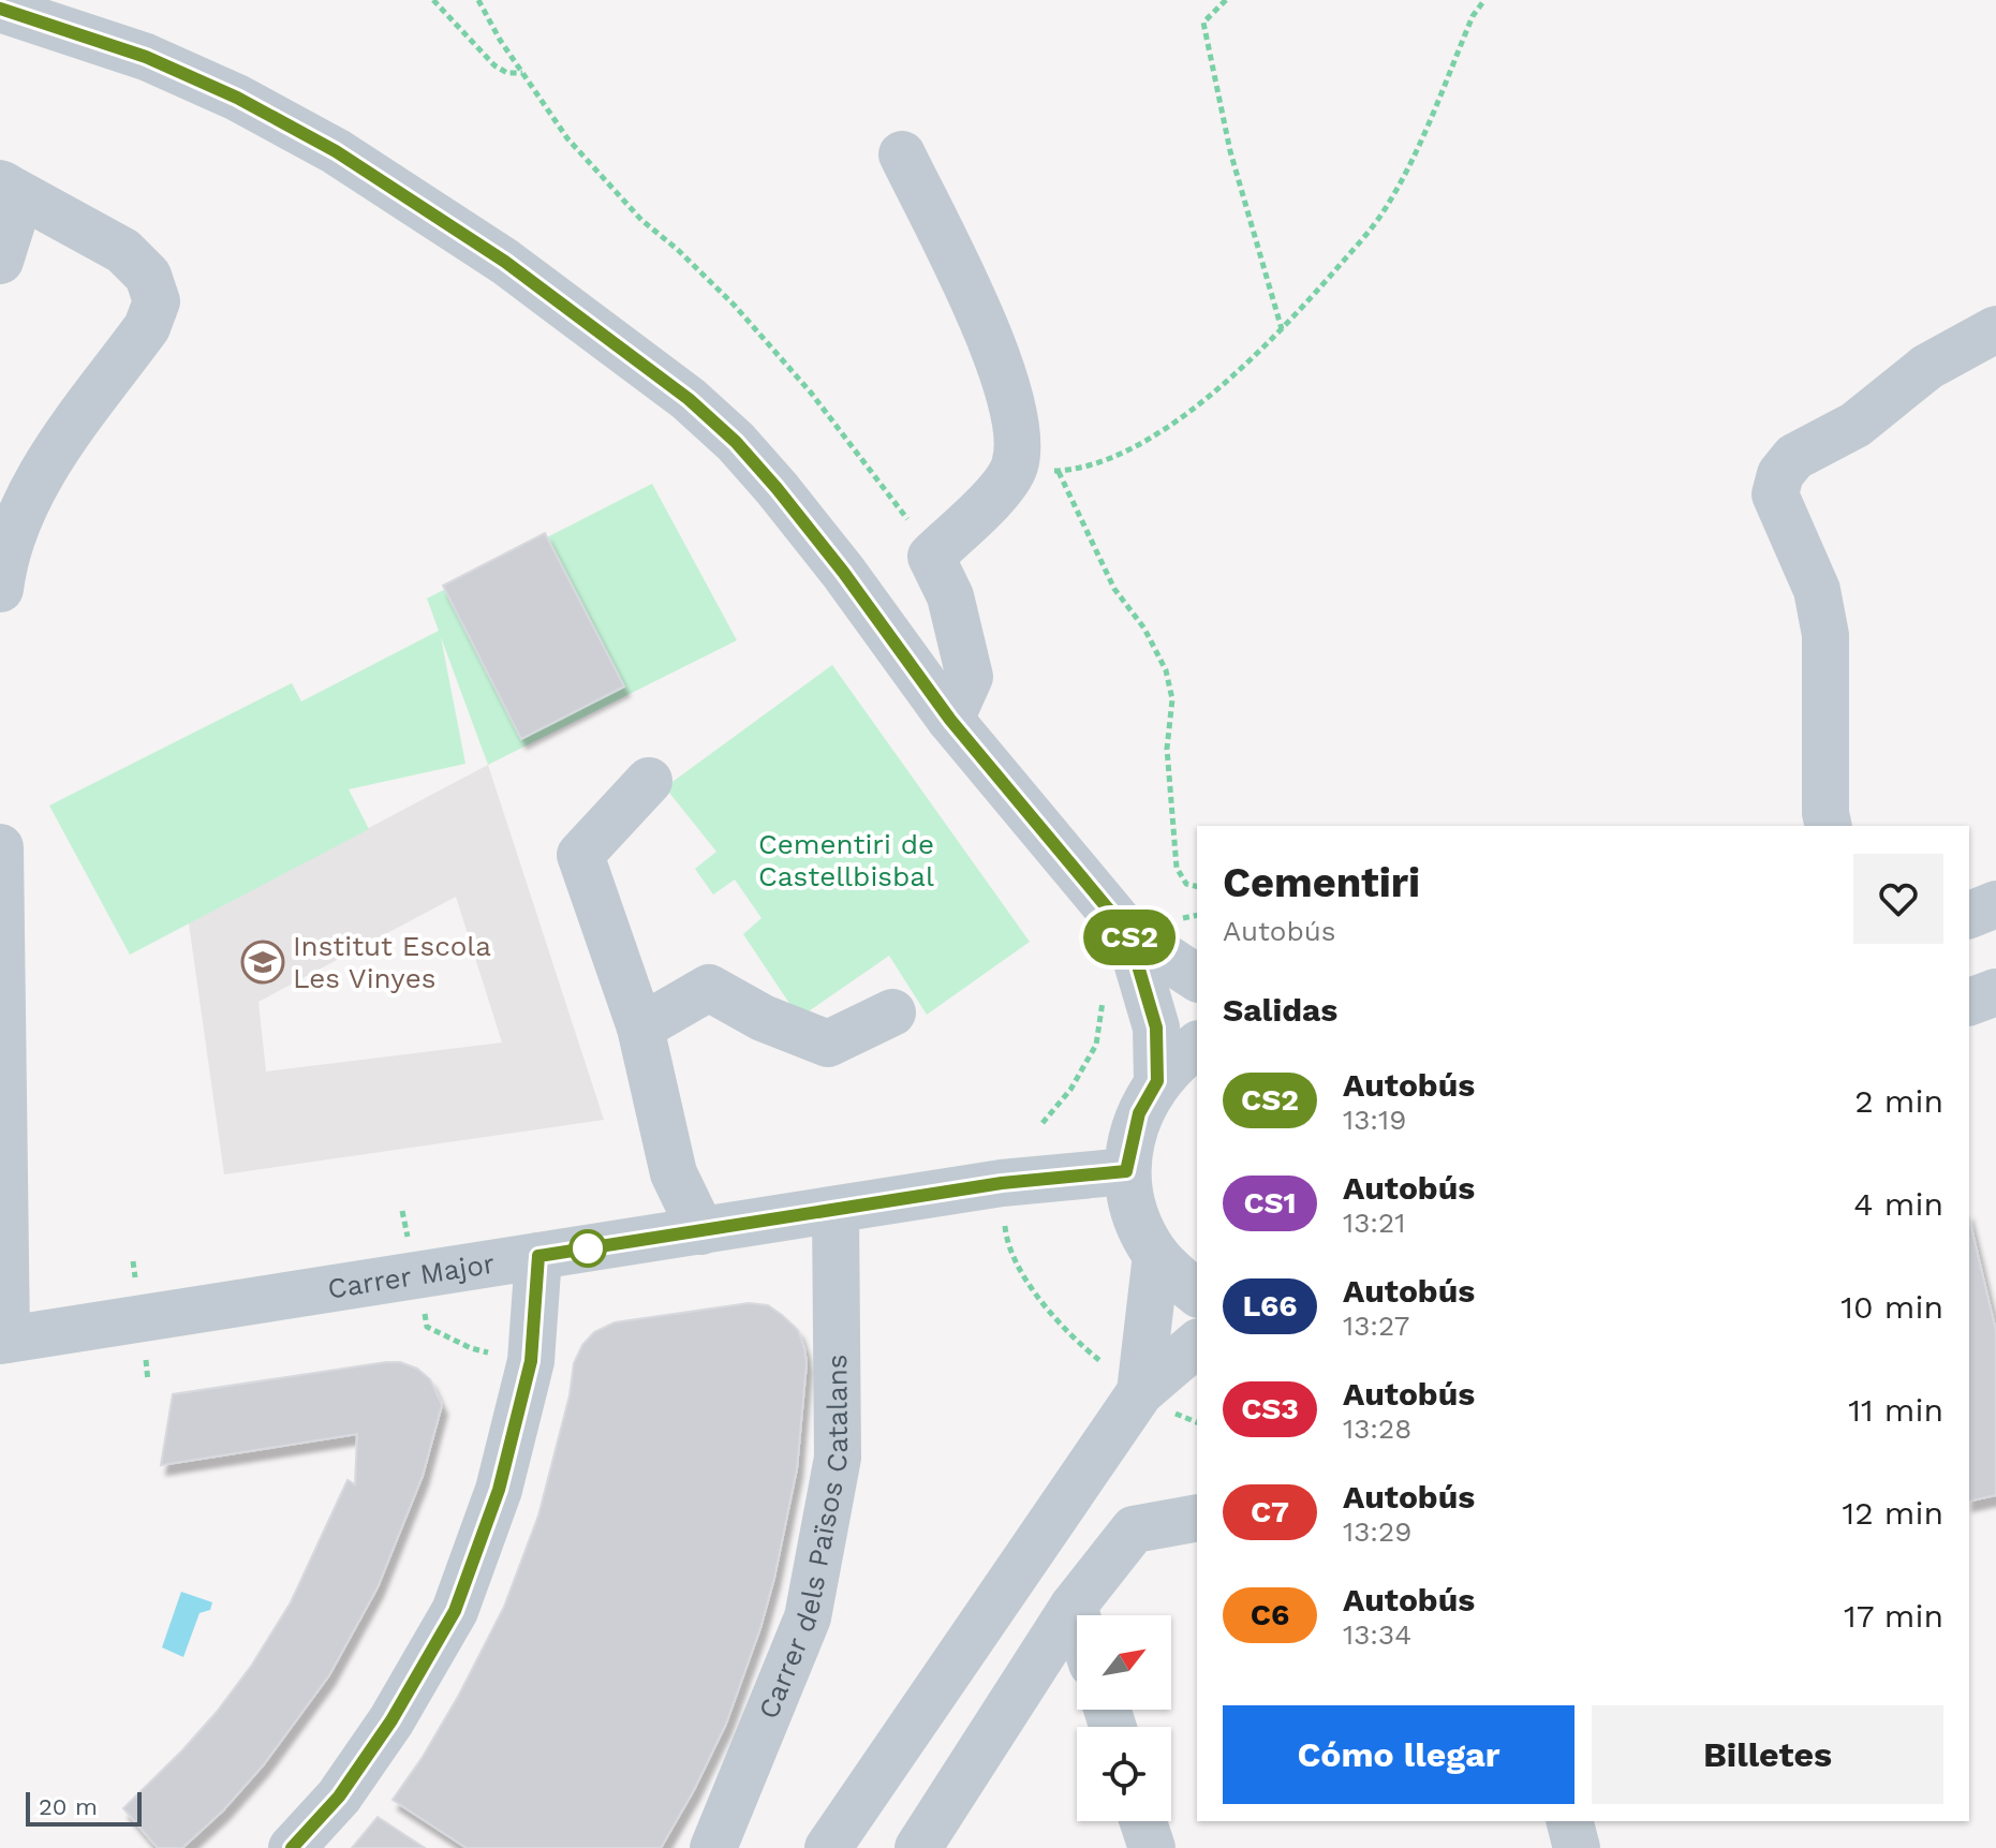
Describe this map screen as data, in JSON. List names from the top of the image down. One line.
{"streets":{"street":["Carrer Major","Carrer dels Països Catalans"]},"crossings":[["Carrer Major","Carrer dels Països Catalans"]],"parks":["Cementiri de Castellbisbal"],"places":{"school or university":["Institut Escola Les Vinyes"]},"lines":["bus line CS2"],"scale_bar":"20 m","north":"top right","page":{"on_map":"CS2","heading":[["Cementiri","Autobús"],"Salidas"],"list":[{"mark":"CS2","name":"Autobús","note":"13:19","value":"2 min"},{"mark":"CS1","name":"Autobús","note":"13:21","value":"4 min"},{"mark":"L66","name":"Autobús","note":"13:27","value":"10 min"},{"mark":"CS3","name":"Autobús","note":"13:28","value":"11 min"},{"mark":"C7","name":"Autobús","note":"13:29","value":"12 min"},{"mark":"C6","name":"Autobús","note":"13:34","value":"17 min"}],"buttons":["Cómo llegar","Billetes"],"scale":"20 m"}}
